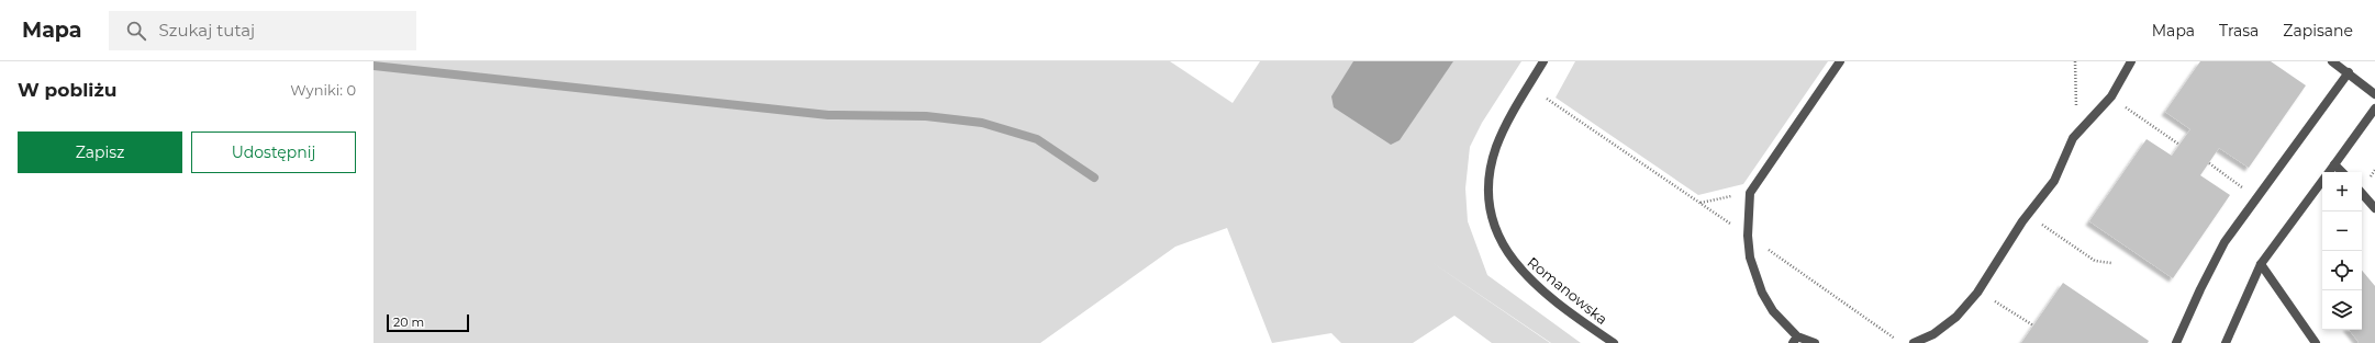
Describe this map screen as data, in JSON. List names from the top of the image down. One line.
{"streets":{"street":["Romanowska"]},"scale_bar":"20 m","page":{"header":"Mapa","search":"Szukaj tutaj","nav":["Mapa","Trasa","Zapisane"],"heading":["W pobliżu","Wyniki: 0"],"buttons":["Zapisz","Udostępnij"],"map_buttons":["+","−"],"scale":"20 m"}}
